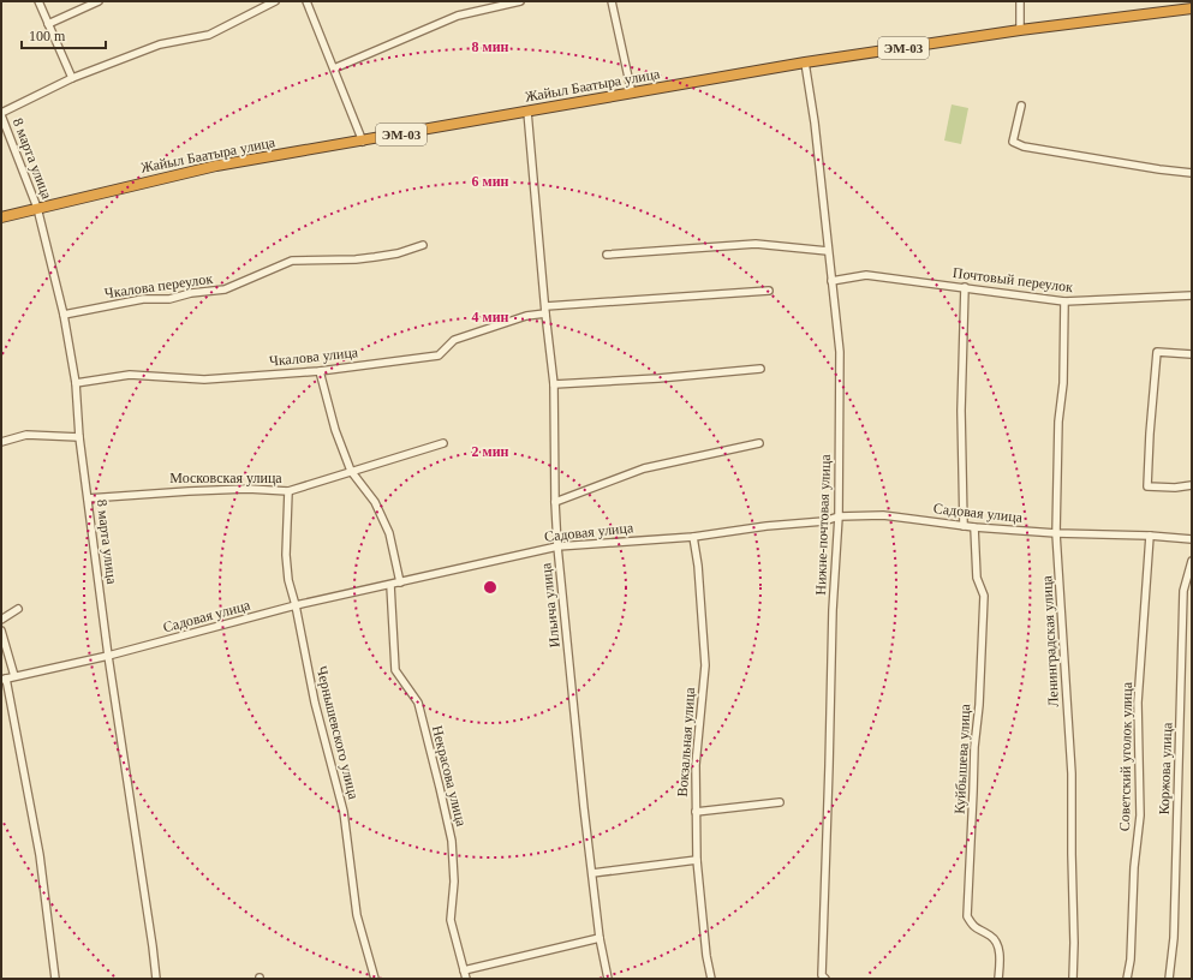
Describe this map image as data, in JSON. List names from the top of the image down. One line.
{"streets":{"highway":["ЭМ-03","Жайыл Баатыра улица"],"street":["8 марта улица","Почтовый переулок","Чкалова переулок","Чкалова улица","Московская улица","Садовая улица","Нижне-почтовая улица","Ильича улица","Ленинградская улица","Чернышевского улица","Вокзальная улица","Советский уголок улица","Куйбышева улица","Коржова улица","Некрасова улица"]},"crossings":[["Жайыл Баатыра улица","8 марта улица"],["Жайыл Баатыра улица","Нижне-почтовая улица"],["Жайыл Баатыра улица","Ильича улица"],["8 марта улица","Чкалова переулок"],["8 марта улица","Чкалова улица"],["8 марта улица","Московская улица"],["8 марта улица","Садовая улица"],["Почтовый переулок","Нижне-почтовая улица"],["Почтовый переулок","Ленинградская улица"],["Чкалова улица","Ильича улица"],["Московская улица","Чернышевского улица"],["Садовая улица","Нижне-почтовая улица"],["Садовая улица","Ильича улица"],["Садовая улица","Ленинградская улица"],["Садовая улица","Чернышевского улица"],["Садовая улица","Вокзальная улица"],["Садовая улица","Советский уголок улица"],["Садовая улица","Куйбышева улица"],["Садовая улица","Некрасова улица"]],"scale_bar":"100 m","rings":["8 мин","6 мин","4 мин","2 мин"]}
